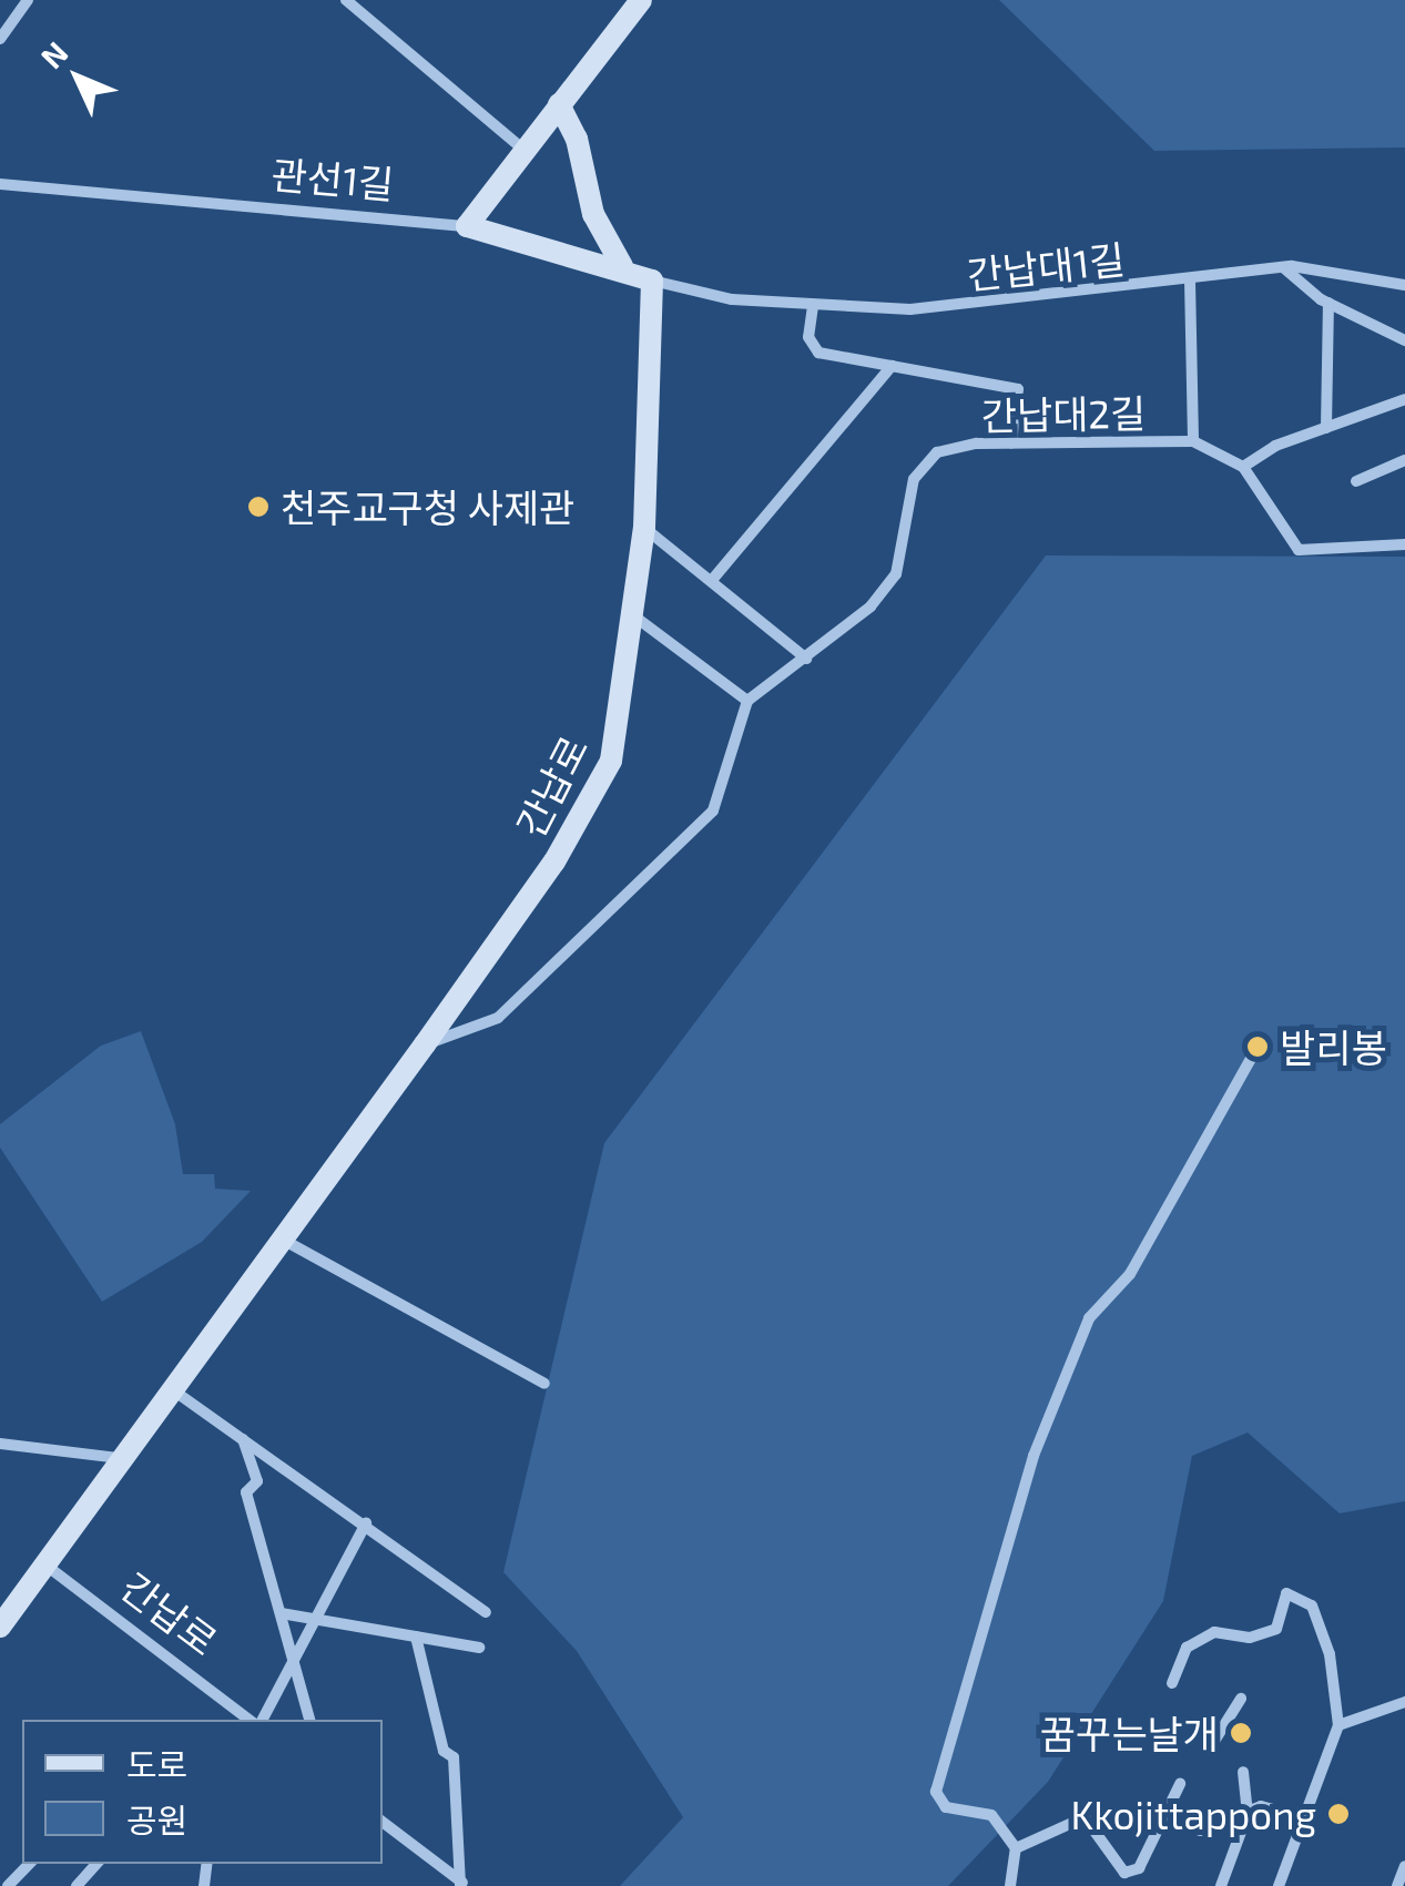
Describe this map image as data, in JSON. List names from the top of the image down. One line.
{"streets":{"street":["관선1길","간납대1길","간납대2길","간납로"]},"crossings":[["관선1길","간납대1길"],["관선1길","간납로"],["간납대1길","간납로"]],"places":["천주교구청 사제관","발리봉","꿈꾸는날개","Kkojittappong"],"legend":["도로","공원"],"north":"top left"}
